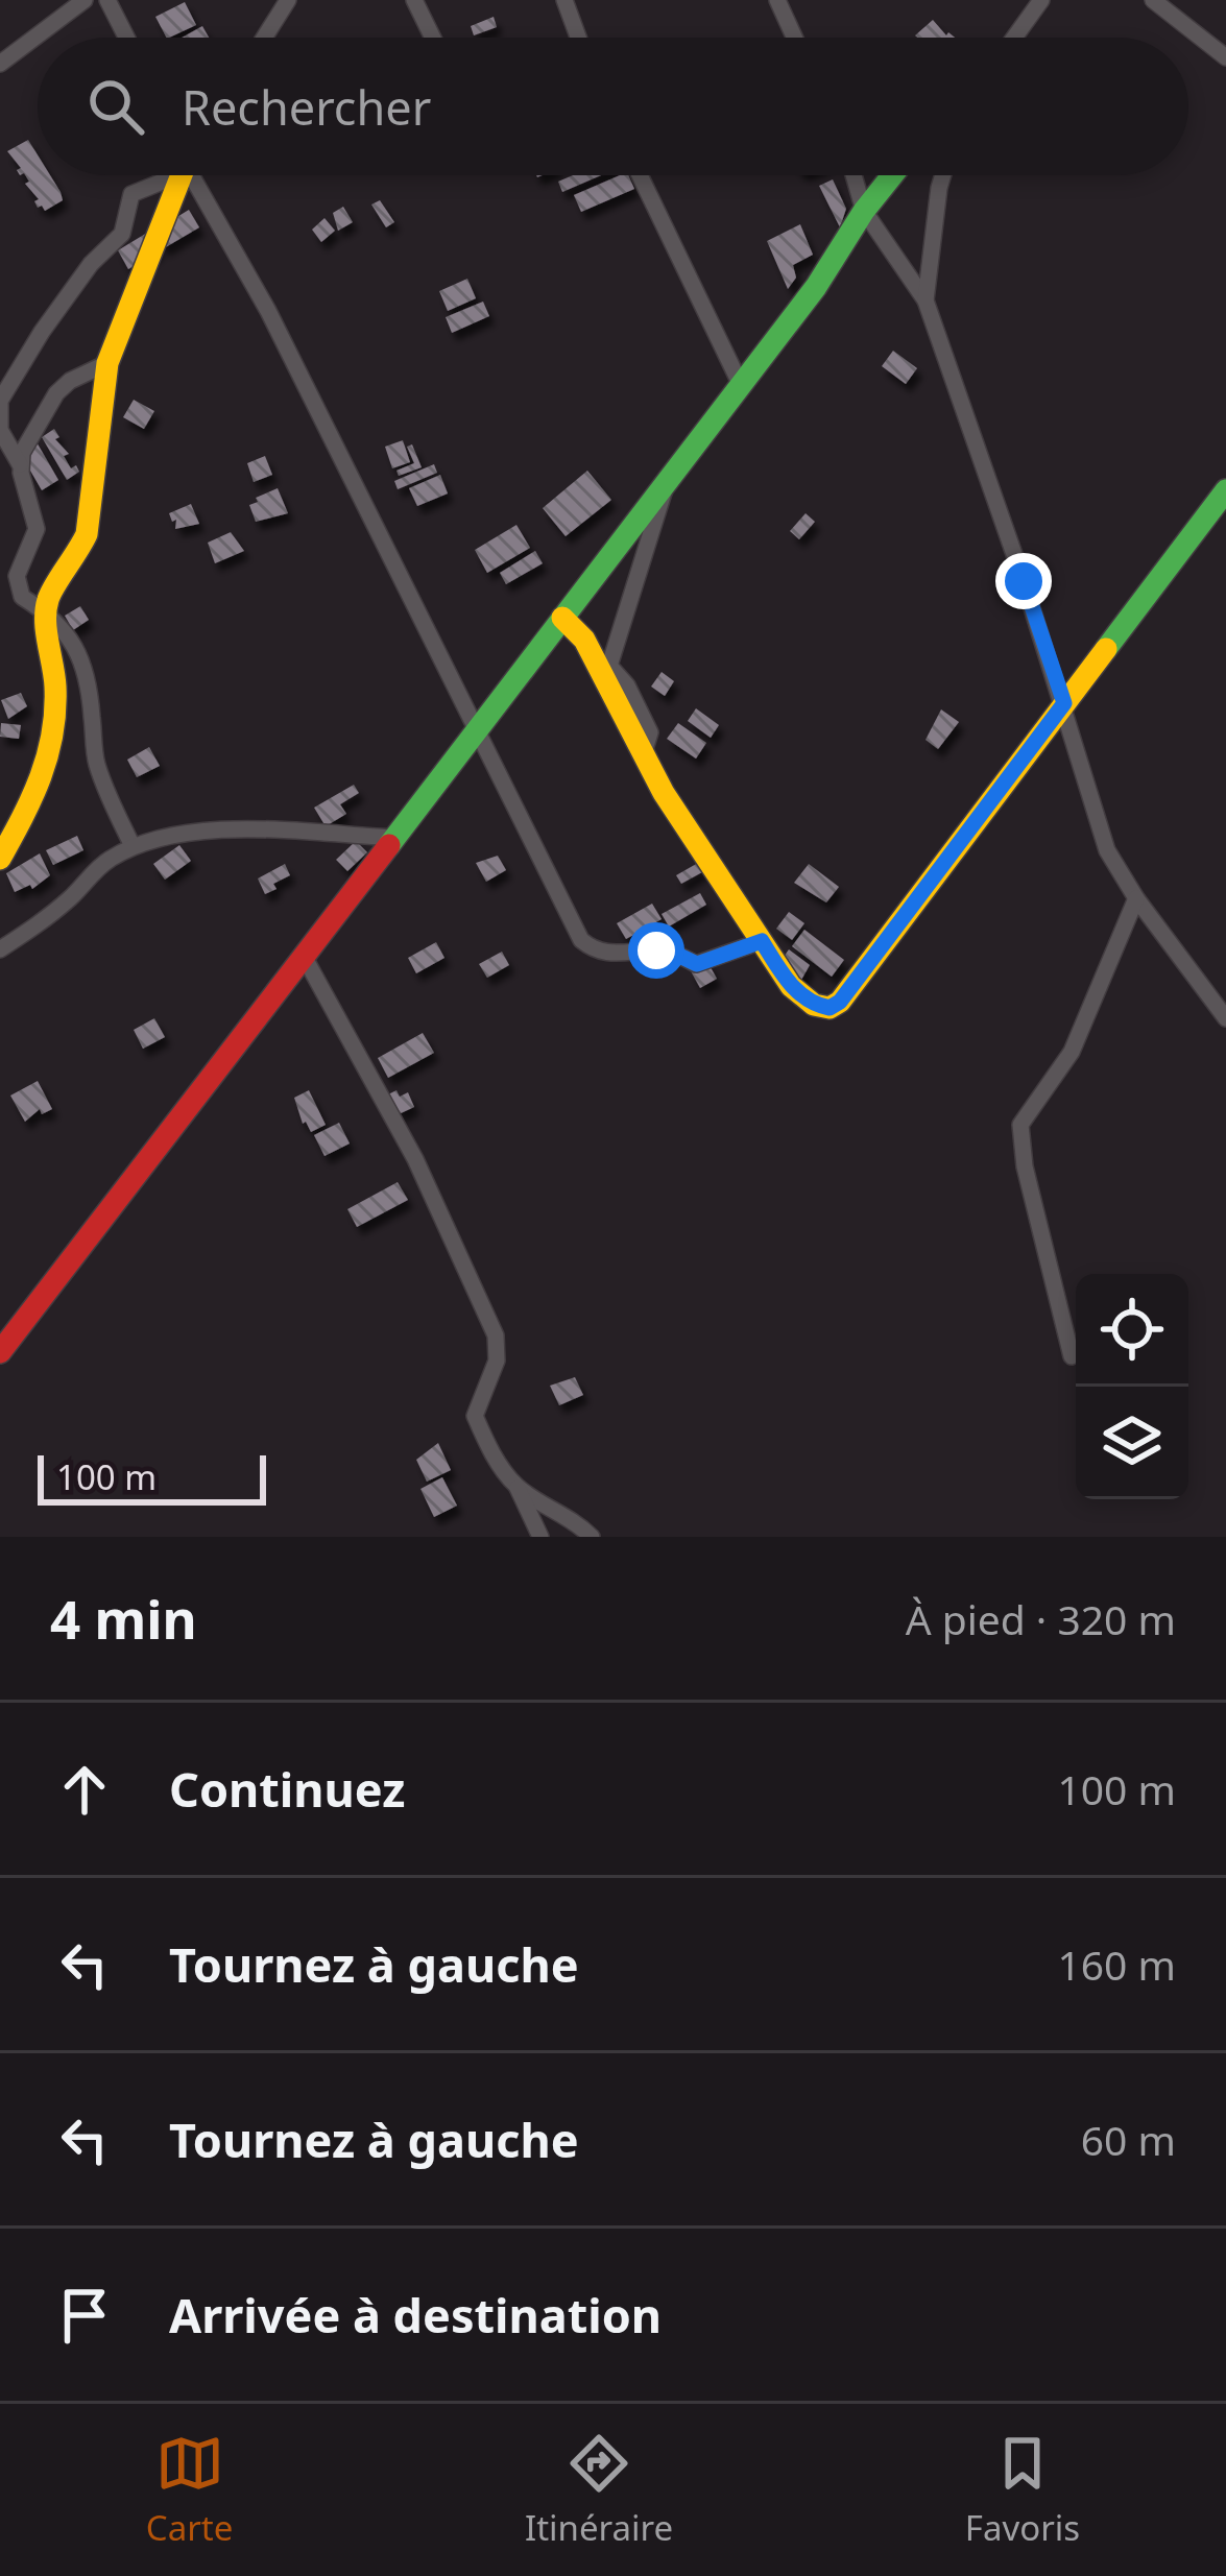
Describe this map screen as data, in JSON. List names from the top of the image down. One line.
{"scale_bar":"100 m","page":{"search":"Rechercher","scale":"100 m","heading":["4 min","À pied · 320 m"],"list":[["Continuez","100 m"],["Tournez à gauche","160 m"],["Tournez à gauche","60 m"],"Arrivée à destination"],"nav":["Carte","Itinéraire","Favoris"]}}
